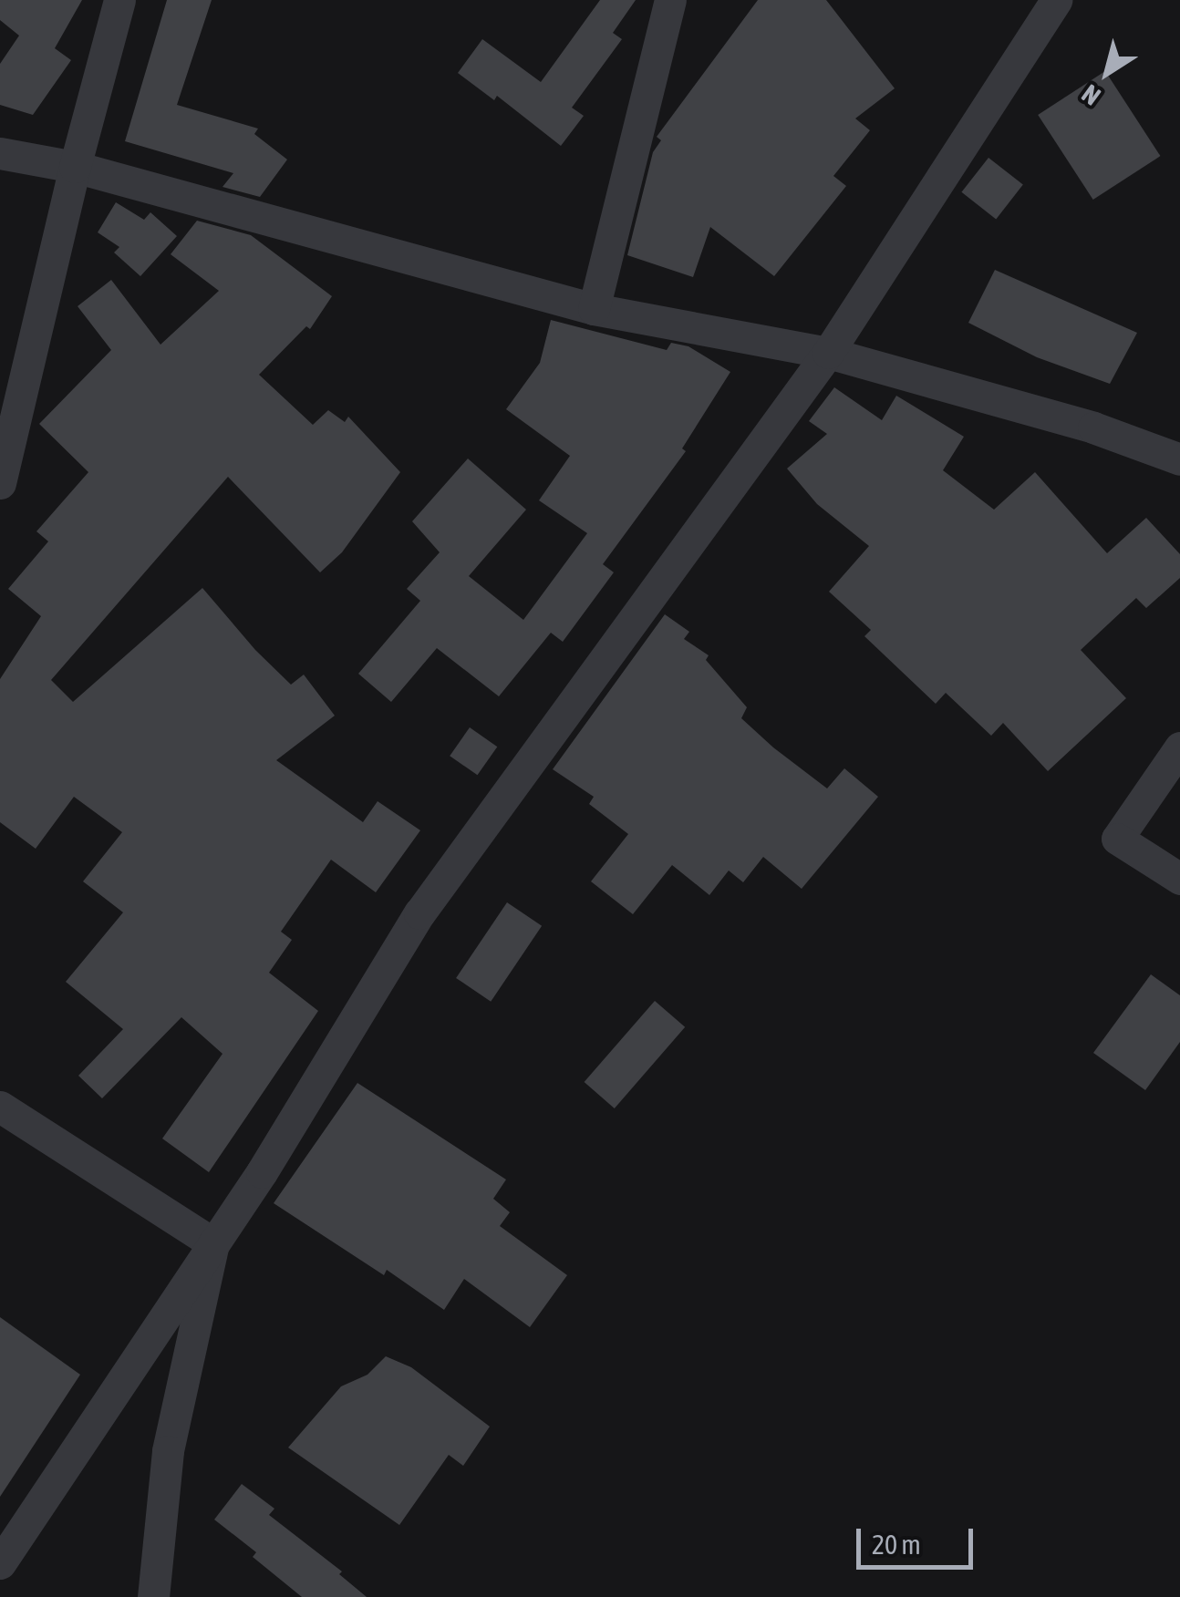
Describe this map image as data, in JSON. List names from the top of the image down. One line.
{"scale_bar":"20 m","north":"bottom left"}
